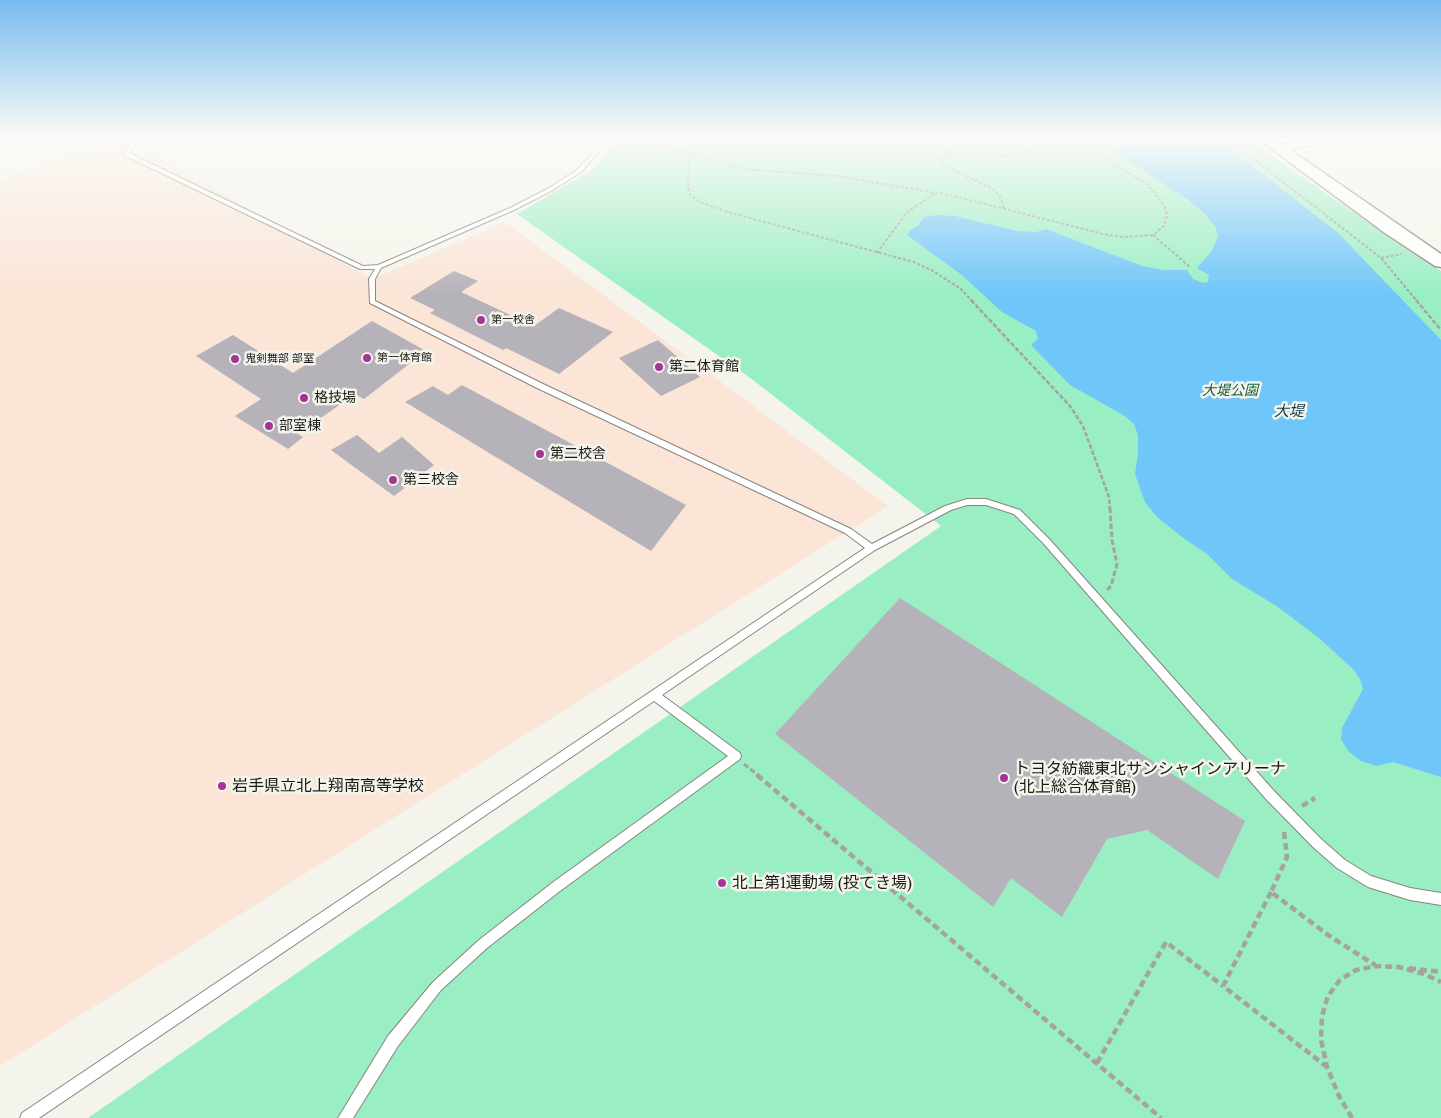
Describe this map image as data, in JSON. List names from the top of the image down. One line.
{"water":["大堤"],"parks":["大堤公園"],"places":["第一校舎","第一体育館","鬼剣舞部 部室","第二体育館","格技場","部室棟","第二校舎","第三校舎","トヨタ紡織東北サンシャインアリーナ (北上総合体育館)","岩手県立北上翔南高等学校","北上第1運動場 (投てき場)"]}
